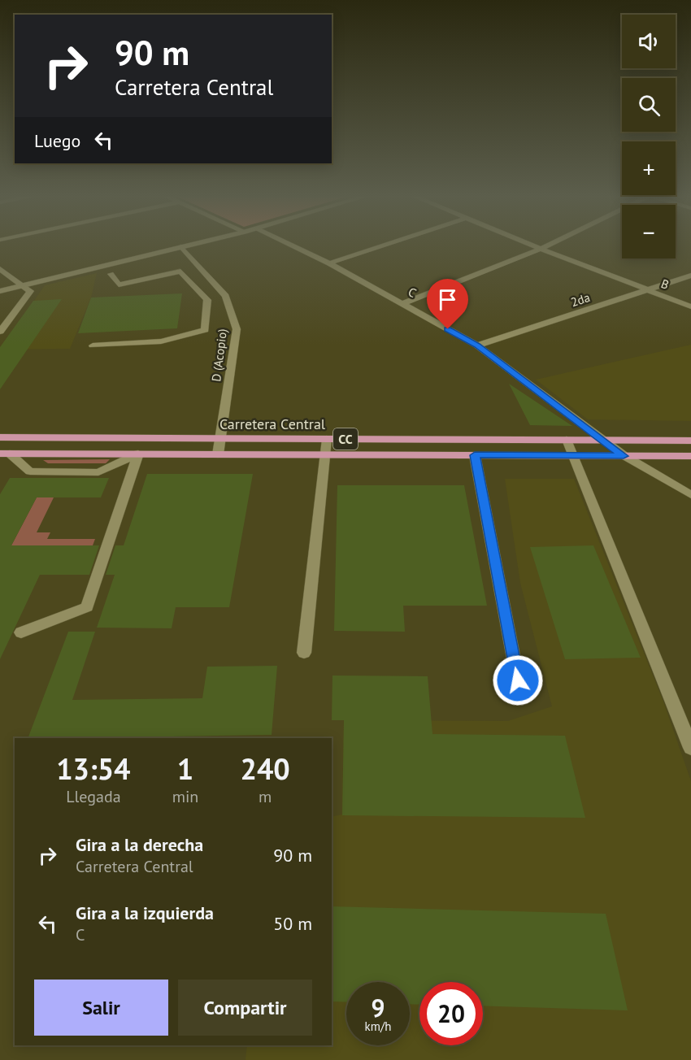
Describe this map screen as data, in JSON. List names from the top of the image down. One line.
{"streets":{"main road":["Carretera Central","CC"],"street":["B","C","2da","D (Acopio)"]},"crossings":[["B","2da"],["C","2da"],["C","Carretera Central"],["D (Acopio)","Carretera Central"]],"page":{"map_buttons":["+","−"],"turn":["90 m","Carretera Central"],"then":"Luego","eta":["13:54","Llegada","1","min","240","m"],"list":[{"name":"Gira a la derecha","note":"Carretera Central","value":"90 m"},{"name":"Gira a la izquierda","note":"C","value":"50 m"}],"buttons":["Salir","Compartir"],"speed":"9 km/h","limit":"20"}}
